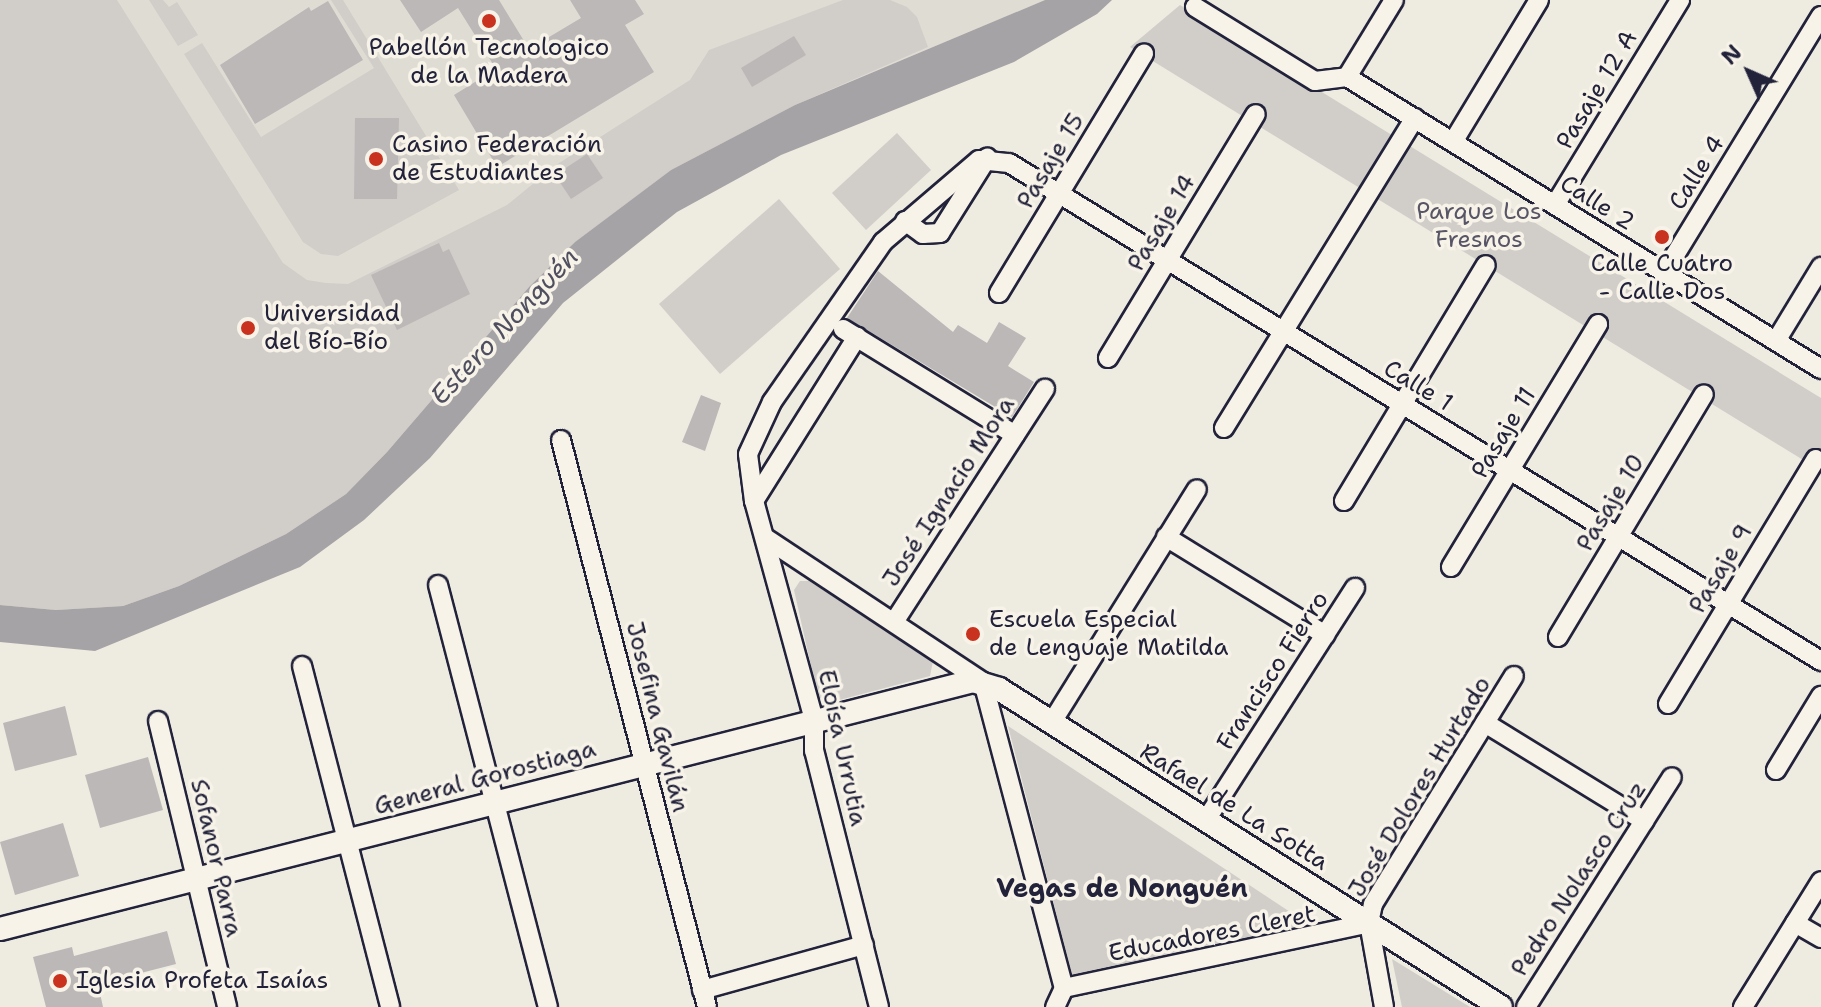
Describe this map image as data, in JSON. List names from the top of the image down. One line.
{"streets":{"street":["Pasaje 12 A","Pasaje 15","Calle 4","Calle 2","Pasaje 14","Calle 1","Pasaje 11","José Ignacio Mora","Pasaje 10","Pasaje 9","Francisco Fierro","Josefina Gavilán","Eloísa Urrutia","General Gorostiaga","José Dolores Hurtado","Rafael de La Sotta","Sofanor Parra","Pedro Nolasco Cruz","Educadores Cleret"]},"crossings":[["Pasaje 12 A","Calle 2"],["Pasaje 15","Calle 1"],["Calle 4","Calle 2"],["Pasaje 14","Calle 1"],["Calle 1","Pasaje 11"],["Calle 1","Pasaje 10"],["Calle 1","Pasaje 9"],["José Ignacio Mora","Rafael de La Sotta"],["Francisco Fierro","Rafael de La Sotta"],["Josefina Gavilán","General Gorostiaga"],["Eloísa Urrutia","General Gorostiaga"],["Eloísa Urrutia","Rafael de La Sotta"],["General Gorostiaga","Rafael de La Sotta"],["General Gorostiaga","Sofanor Parra"],["José Dolores Hurtado","Rafael de La Sotta"],["José Dolores Hurtado","Educadores Cleret"],["Rafael de La Sotta","Educadores Cleret"]],"districts":["Vegas de Nonguén"],"water":["Estero Nonguén"],"parks":["Parque Los Fresnos"],"places":["Pabellón Tecnologico de la Madera","Casino Federación de Estudiantes","Calle Cuatro - Calle Dos","Universidad del Bío-Bío","Escuela Especial de Lenguaje Matilda","Iglesia Profeta Isaías"],"north":"top left"}
